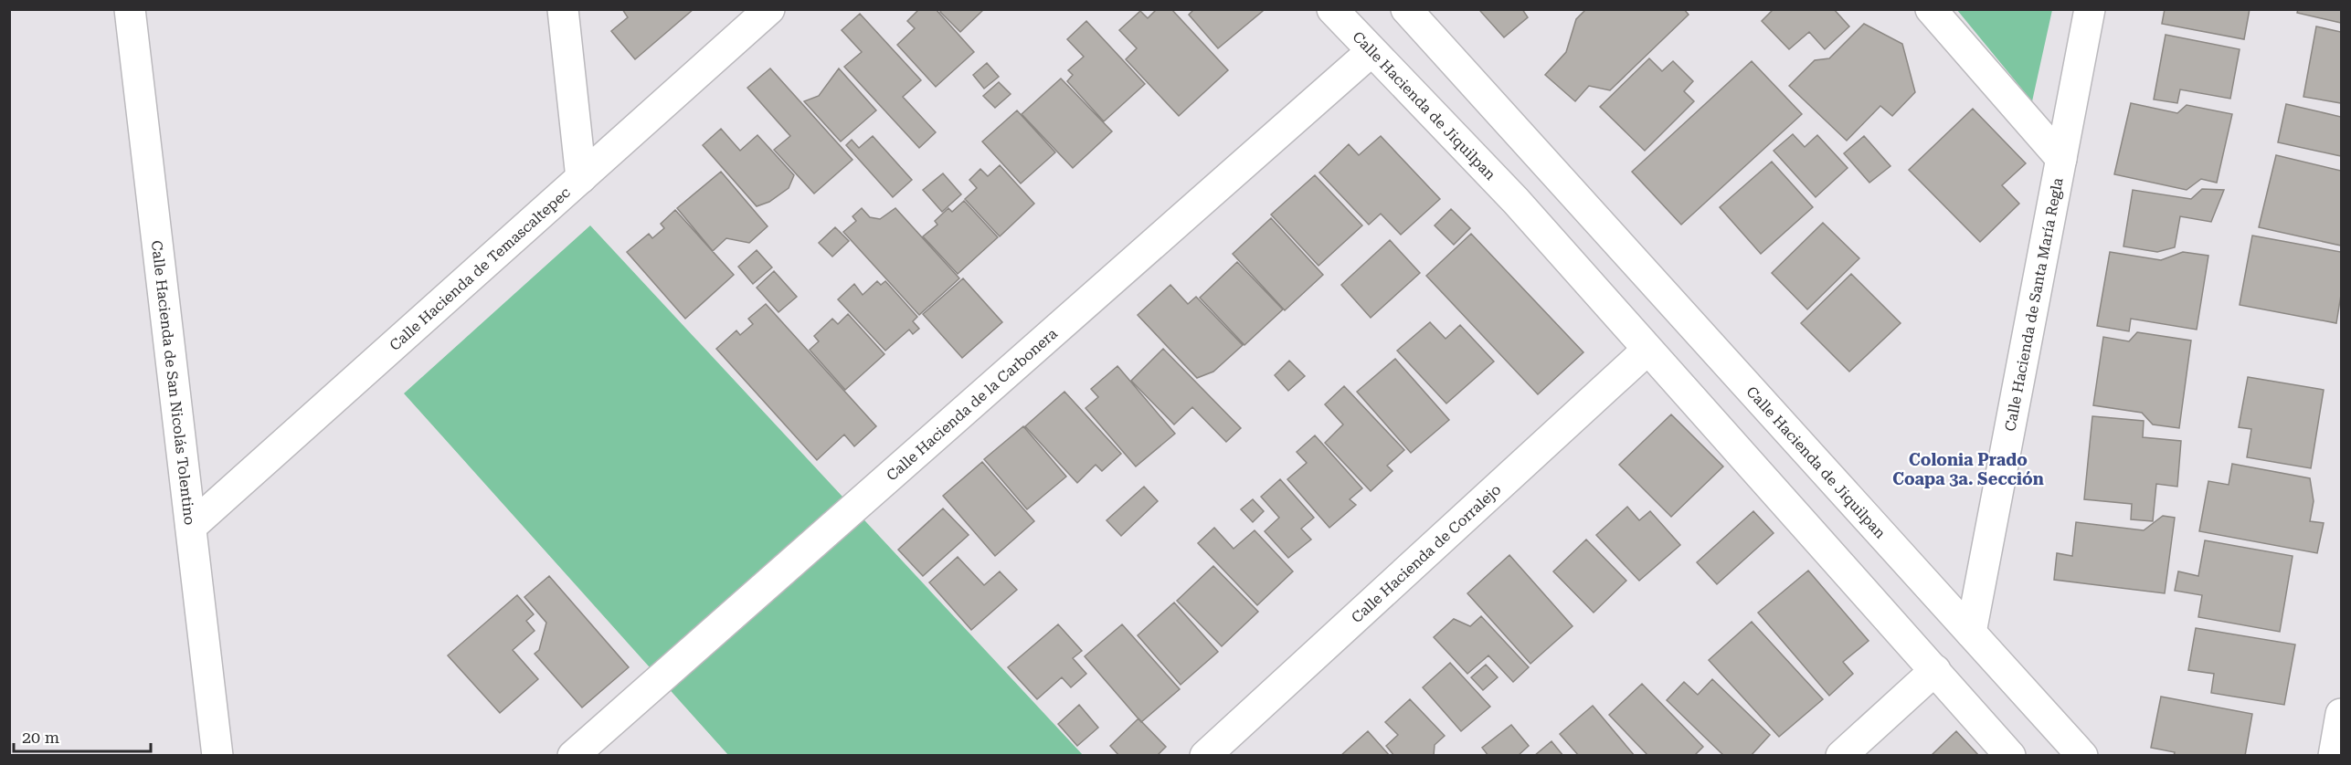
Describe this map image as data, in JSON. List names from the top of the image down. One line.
{"streets":{"street":["Calle Hacienda de Jiquilpan","Calle Hacienda de Temascaltepec","Calle Hacienda de Santa María Regla","Calle Hacienda de San Nicolás Tolentino","Calle Hacienda de la Carbonera","Calle Hacienda de Corralejo"]},"crossings":[["Calle Hacienda de Jiquilpan","Calle Hacienda de Santa María Regla"],["Calle Hacienda de Jiquilpan","Calle Hacienda de la Carbonera"],["Calle Hacienda de Jiquilpan","Calle Hacienda de Corralejo"],["Calle Hacienda de Temascaltepec","Calle Hacienda de San Nicolás Tolentino"]],"districts":["Colonia Prado Coapa 3a. Sección"],"scale_bar":"20 m"}
